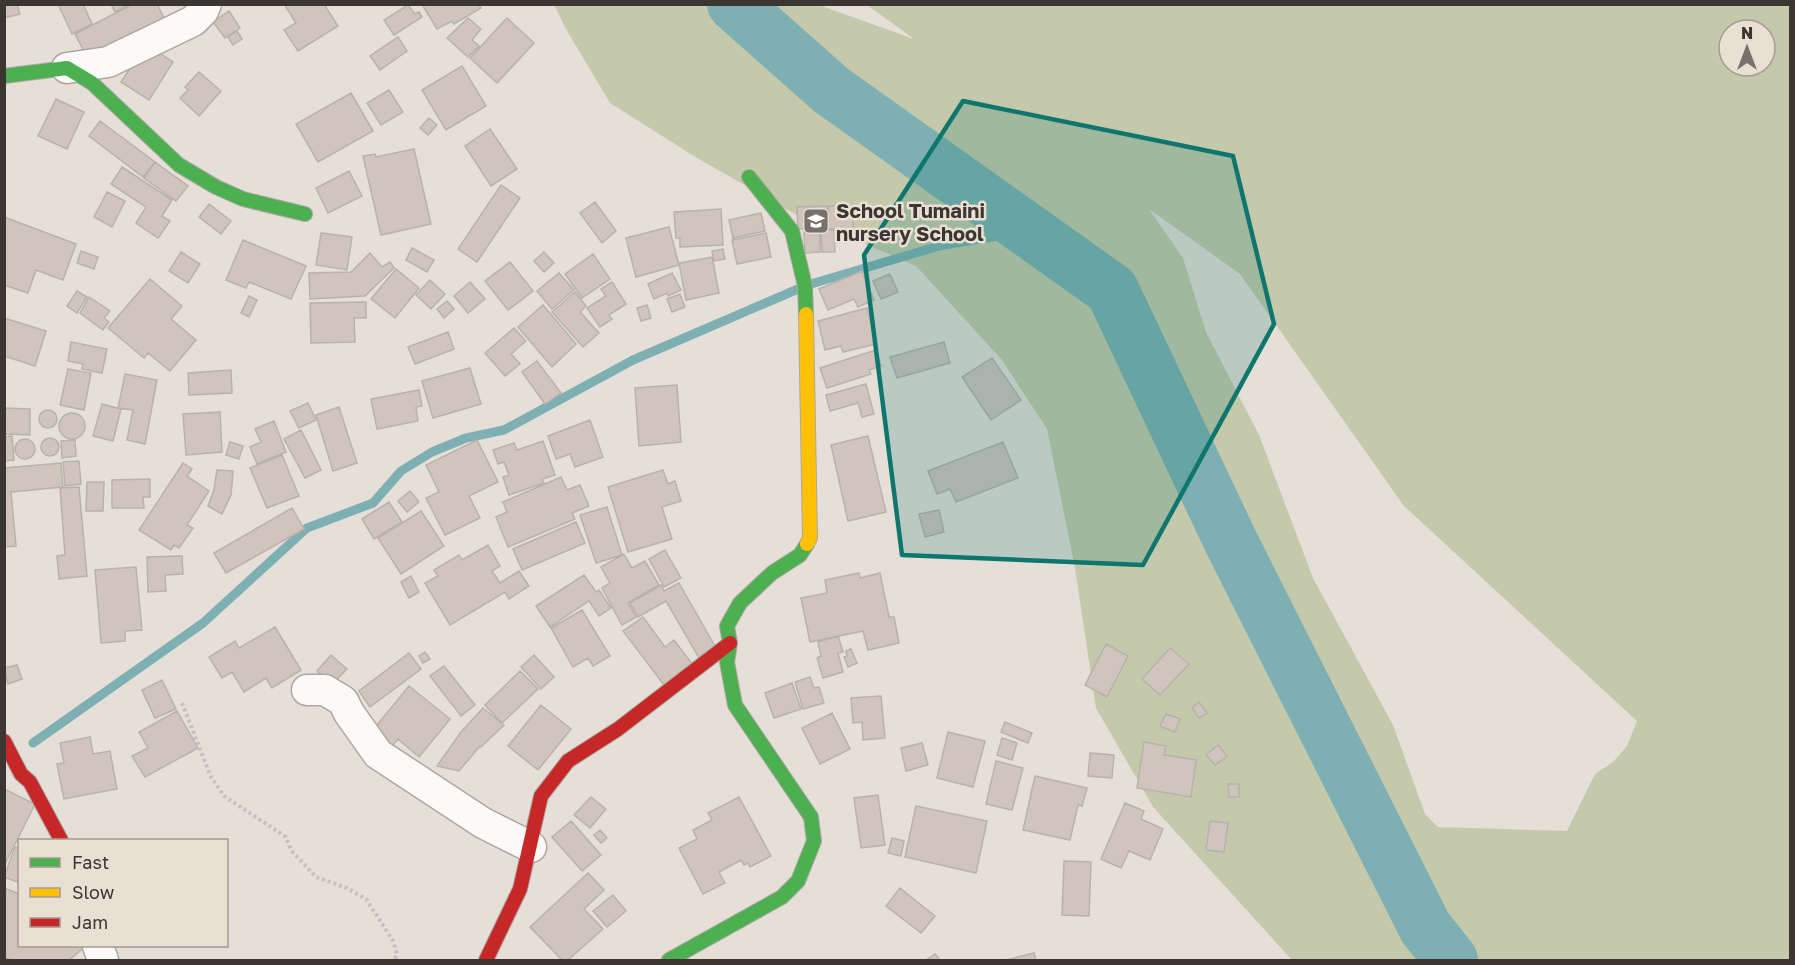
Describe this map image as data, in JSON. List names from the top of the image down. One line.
{"places":{"school or university":["School Tumaini nursery School"]},"legend":["Fast","Slow","Jam"],"north":"top"}
